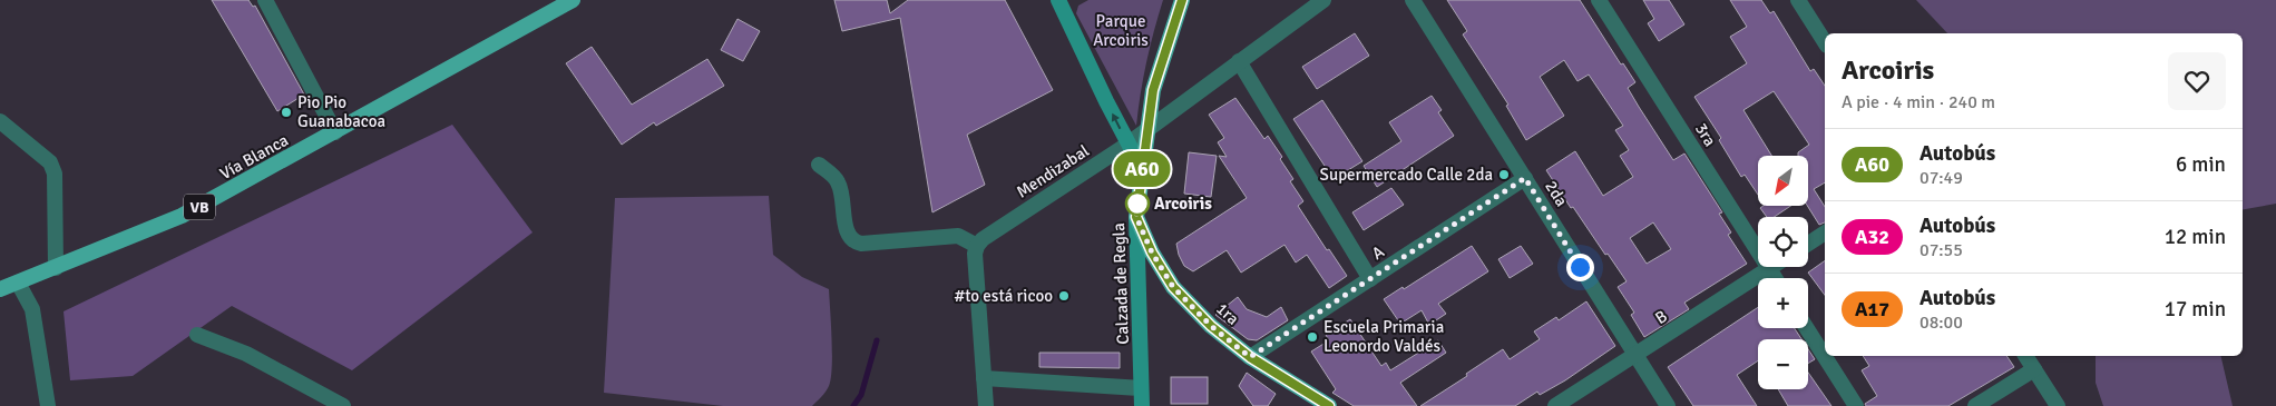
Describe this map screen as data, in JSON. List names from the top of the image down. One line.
{"streets":{"main road":["Vía Blanca","VB","Calzada de Regla","1ra"],"street":["3ra","Mendizabal","2da","A","B"]},"crossings":[["3ra","B"],["Mendizabal","Calzada de Regla"],["2da","A"],["2da","B"],["A","1ra"],["Calzada de Regla","1ra"]],"parks":["Parque Arcoiris"],"places":["Pio Pio Guanabacoa","Supermercado Calle 2da","Arcoiris","#to está ricoo","Escuela Primaria Leonordo Valdés"],"lines":["bus line A60"],"north":"bottom left","page":{"on_map":"A60","heading":["Arcoiris","A pie · 4 min · 240 m"],"list":[{"mark":"A60","name":"Autobús","note":"07:49","value":"6 min"},{"mark":"A32","name":"Autobús","note":"07:55","value":"12 min"},{"mark":"A17","name":"Autobús","note":"08:00","value":"17 min"}],"map_buttons":["+","−"]}}
